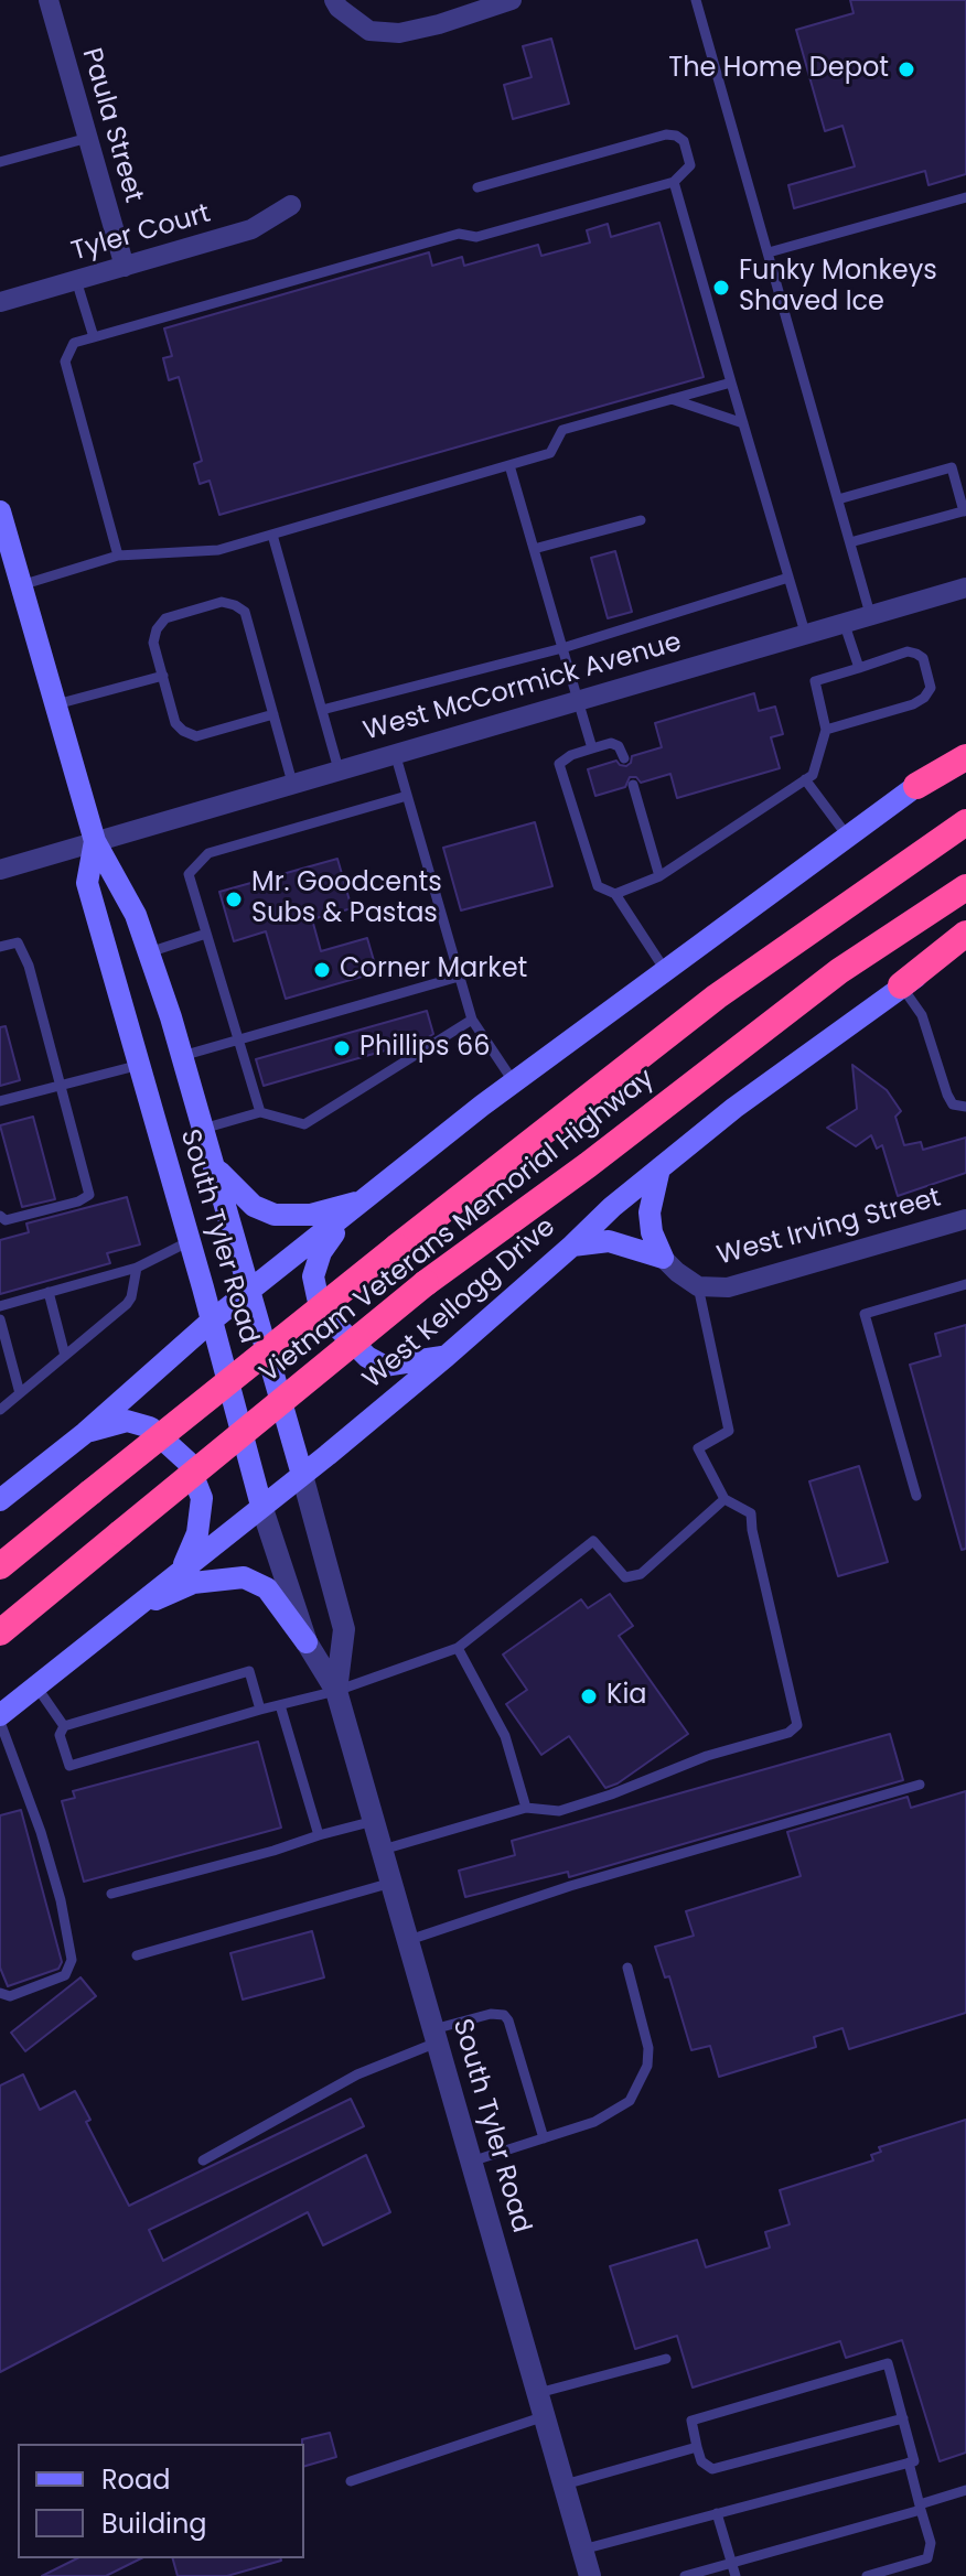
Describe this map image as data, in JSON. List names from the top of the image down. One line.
{"streets":{"highway":["Vietnam Veterans Memorial Highway"],"main road":["South Tyler Road","West Kellogg Drive"],"street":["Paula Street","Tyler Court","West McCormick Avenue","West Irving Street"]},"crossings":[["Paula Street","Tyler Court"],["West McCormick Avenue","South Tyler Road"],["South Tyler Road","West Kellogg Drive"]],"places":["The Home Depot","Funky Monkeys Shaved Ice","Mr. Goodcents Subs & Pastas","Corner Market","Phillips 66","Kia"],"legend":["Road","Building"]}
